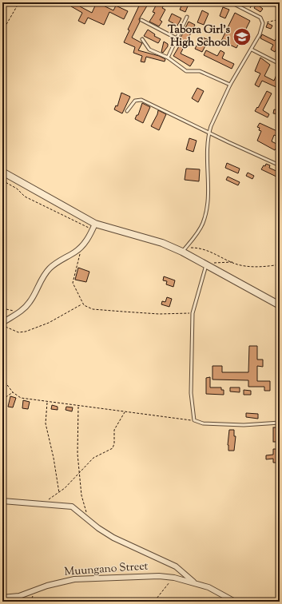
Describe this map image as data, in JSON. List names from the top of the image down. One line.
{"streets":{"street":["Muungano Street"]},"places":{"school or university":["Tabora Girl's High School"]}}
